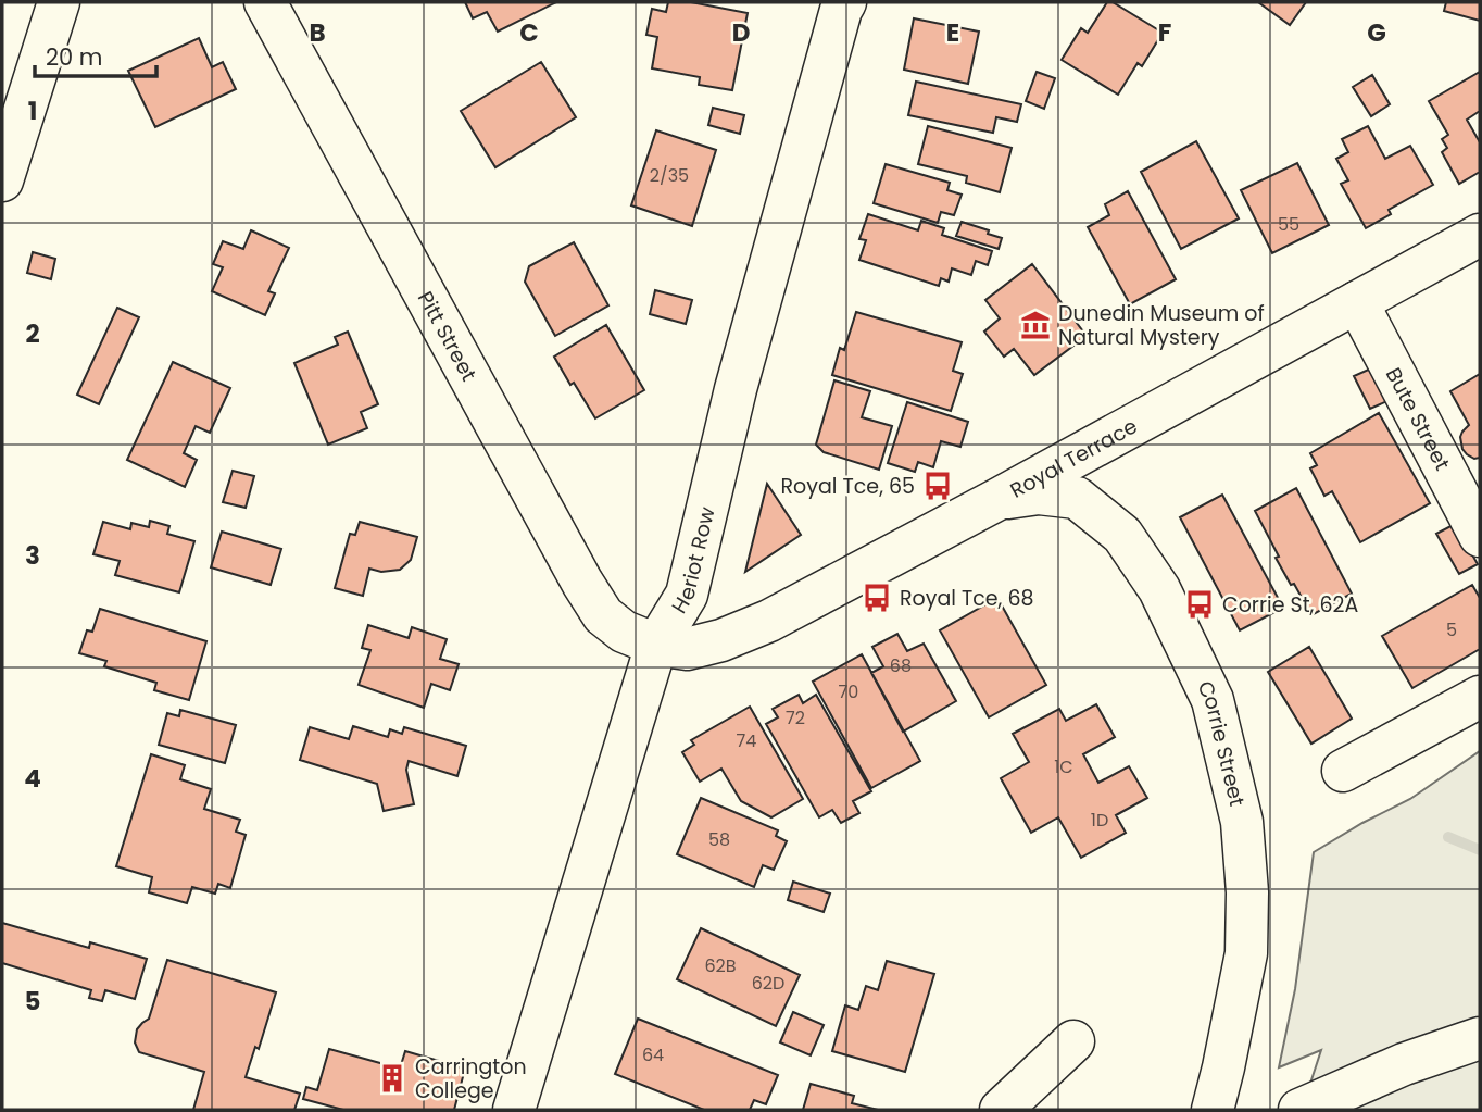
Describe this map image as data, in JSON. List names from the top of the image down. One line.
{"streets":{"street":["Pitt Street","Bute Street","Royal Terrace","Heriot Row","Corrie Street"]},"crossings":[["Pitt Street","Royal Terrace"],["Pitt Street","Heriot Row"],["Bute Street","Royal Terrace"],["Royal Terrace","Heriot Row"],["Royal Terrace","Corrie Street"]],"places":{"museum":["Dunedin Museum of Natural Mystery"],"bus stop":["Royal Tce, 65","Royal Tce, 68","Corrie St, 62A"],"building":["Carrington College"]},"house_numbers":["2/35","55","5","68","70","72","74","1C","1D","58","62B","62D","64"],"scale_bar":"20 m","grid":{"columns":["B","C","D","E","F","G"],"rows":["1","2","3","4","5"]}}
